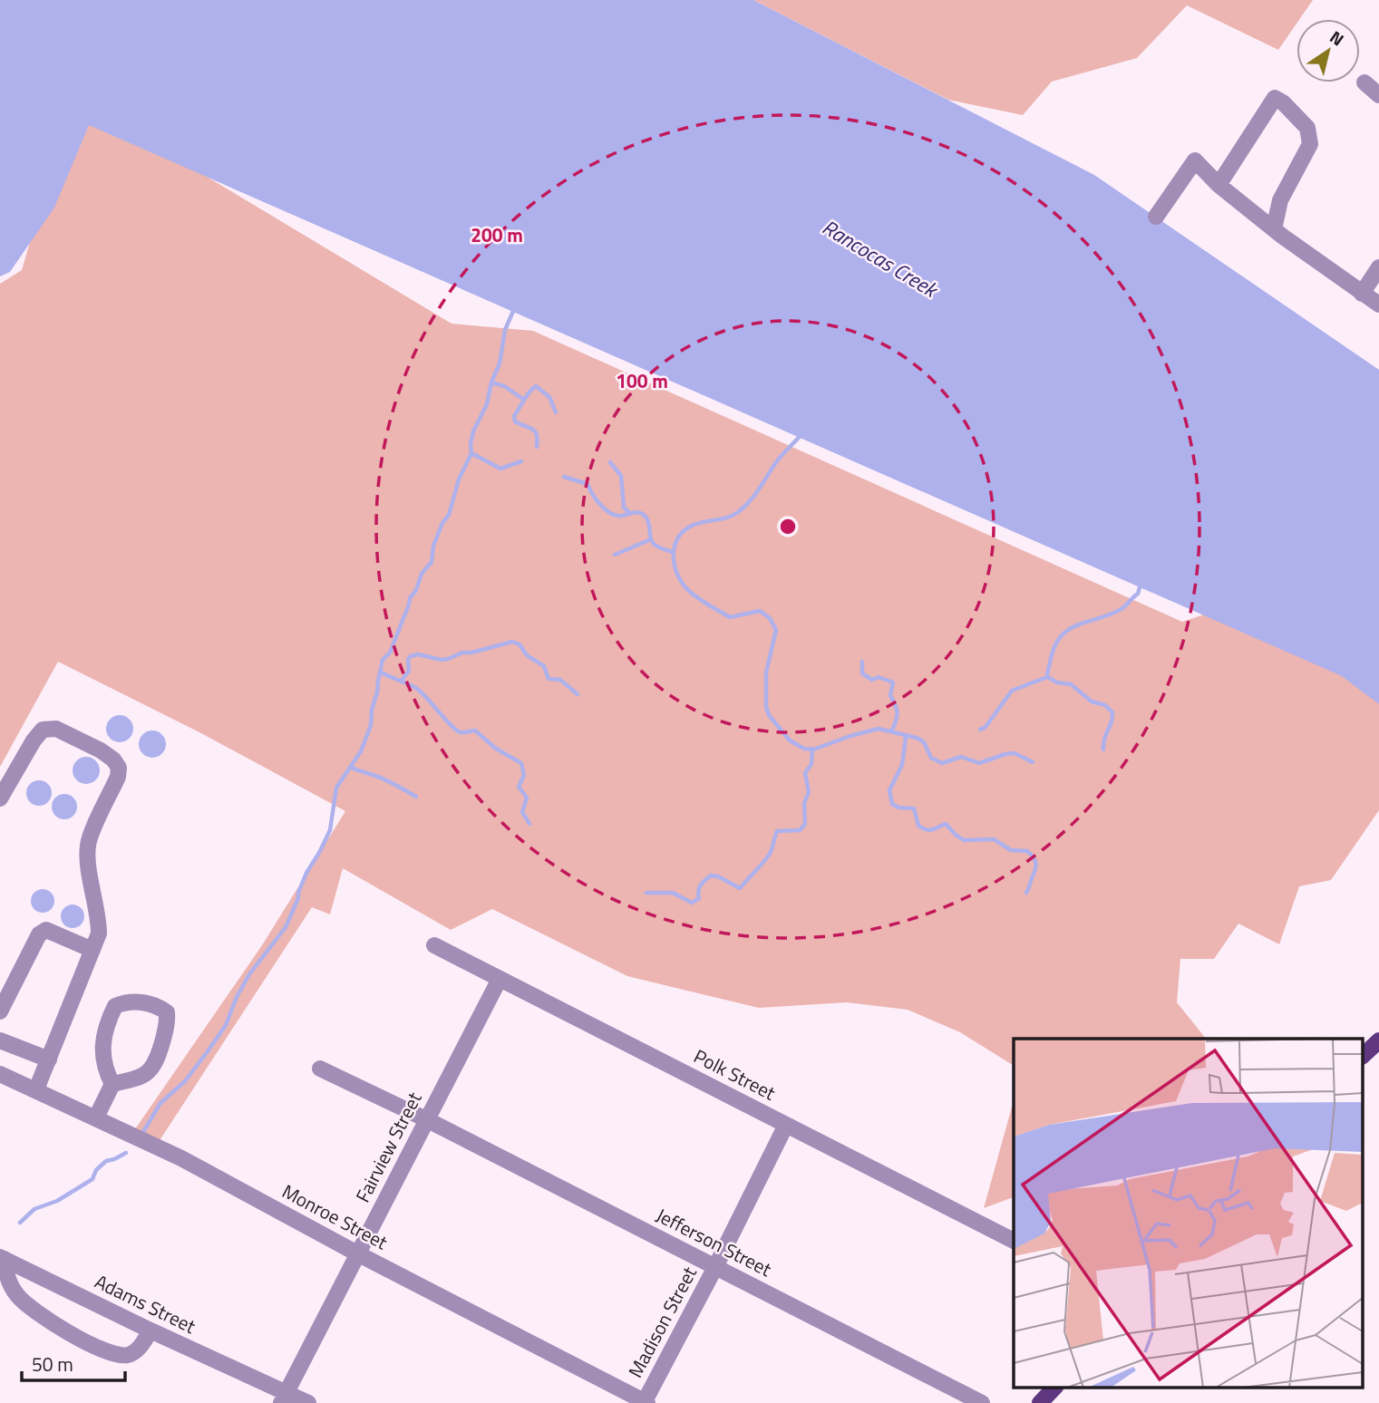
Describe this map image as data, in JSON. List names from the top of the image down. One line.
{"streets":{"street":["Polk Street","Fairview Street","Monroe Street","Jefferson Street","Adams Street","Madison Street"]},"crossings":[["Polk Street","Fairview Street"],["Polk Street","Madison Street"],["Fairview Street","Monroe Street"],["Fairview Street","Jefferson Street"],["Fairview Street","Adams Street"],["Monroe Street","Madison Street"],["Jefferson Street","Madison Street"]],"water":["Rancocas Creek"],"scale_bar":"50 m","north":"top right","rings":["200 m","100 m"]}
